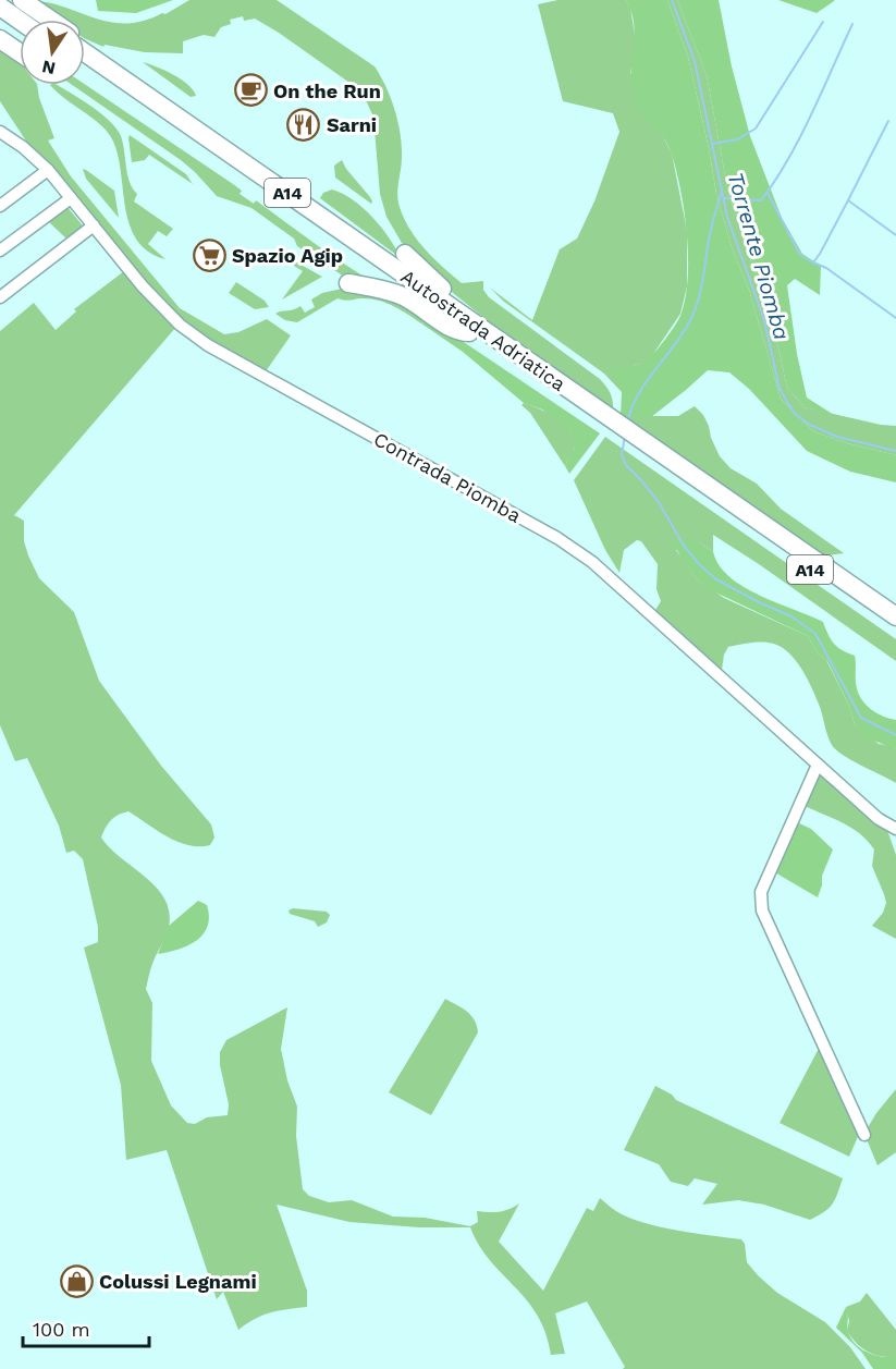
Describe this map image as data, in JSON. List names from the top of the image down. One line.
{"streets":{"highway":["A14","Autostrada Adriatica"],"street":["Contrada Piomba"]},"water":["Torrente Piomba"],"places":{"cafe":["On the Run"],"restaurant":["Sarni"],"supermarket":["Spazio Agip"],"shop":["Colussi Legnami"]},"scale_bar":"100 m","north":"bottom"}
